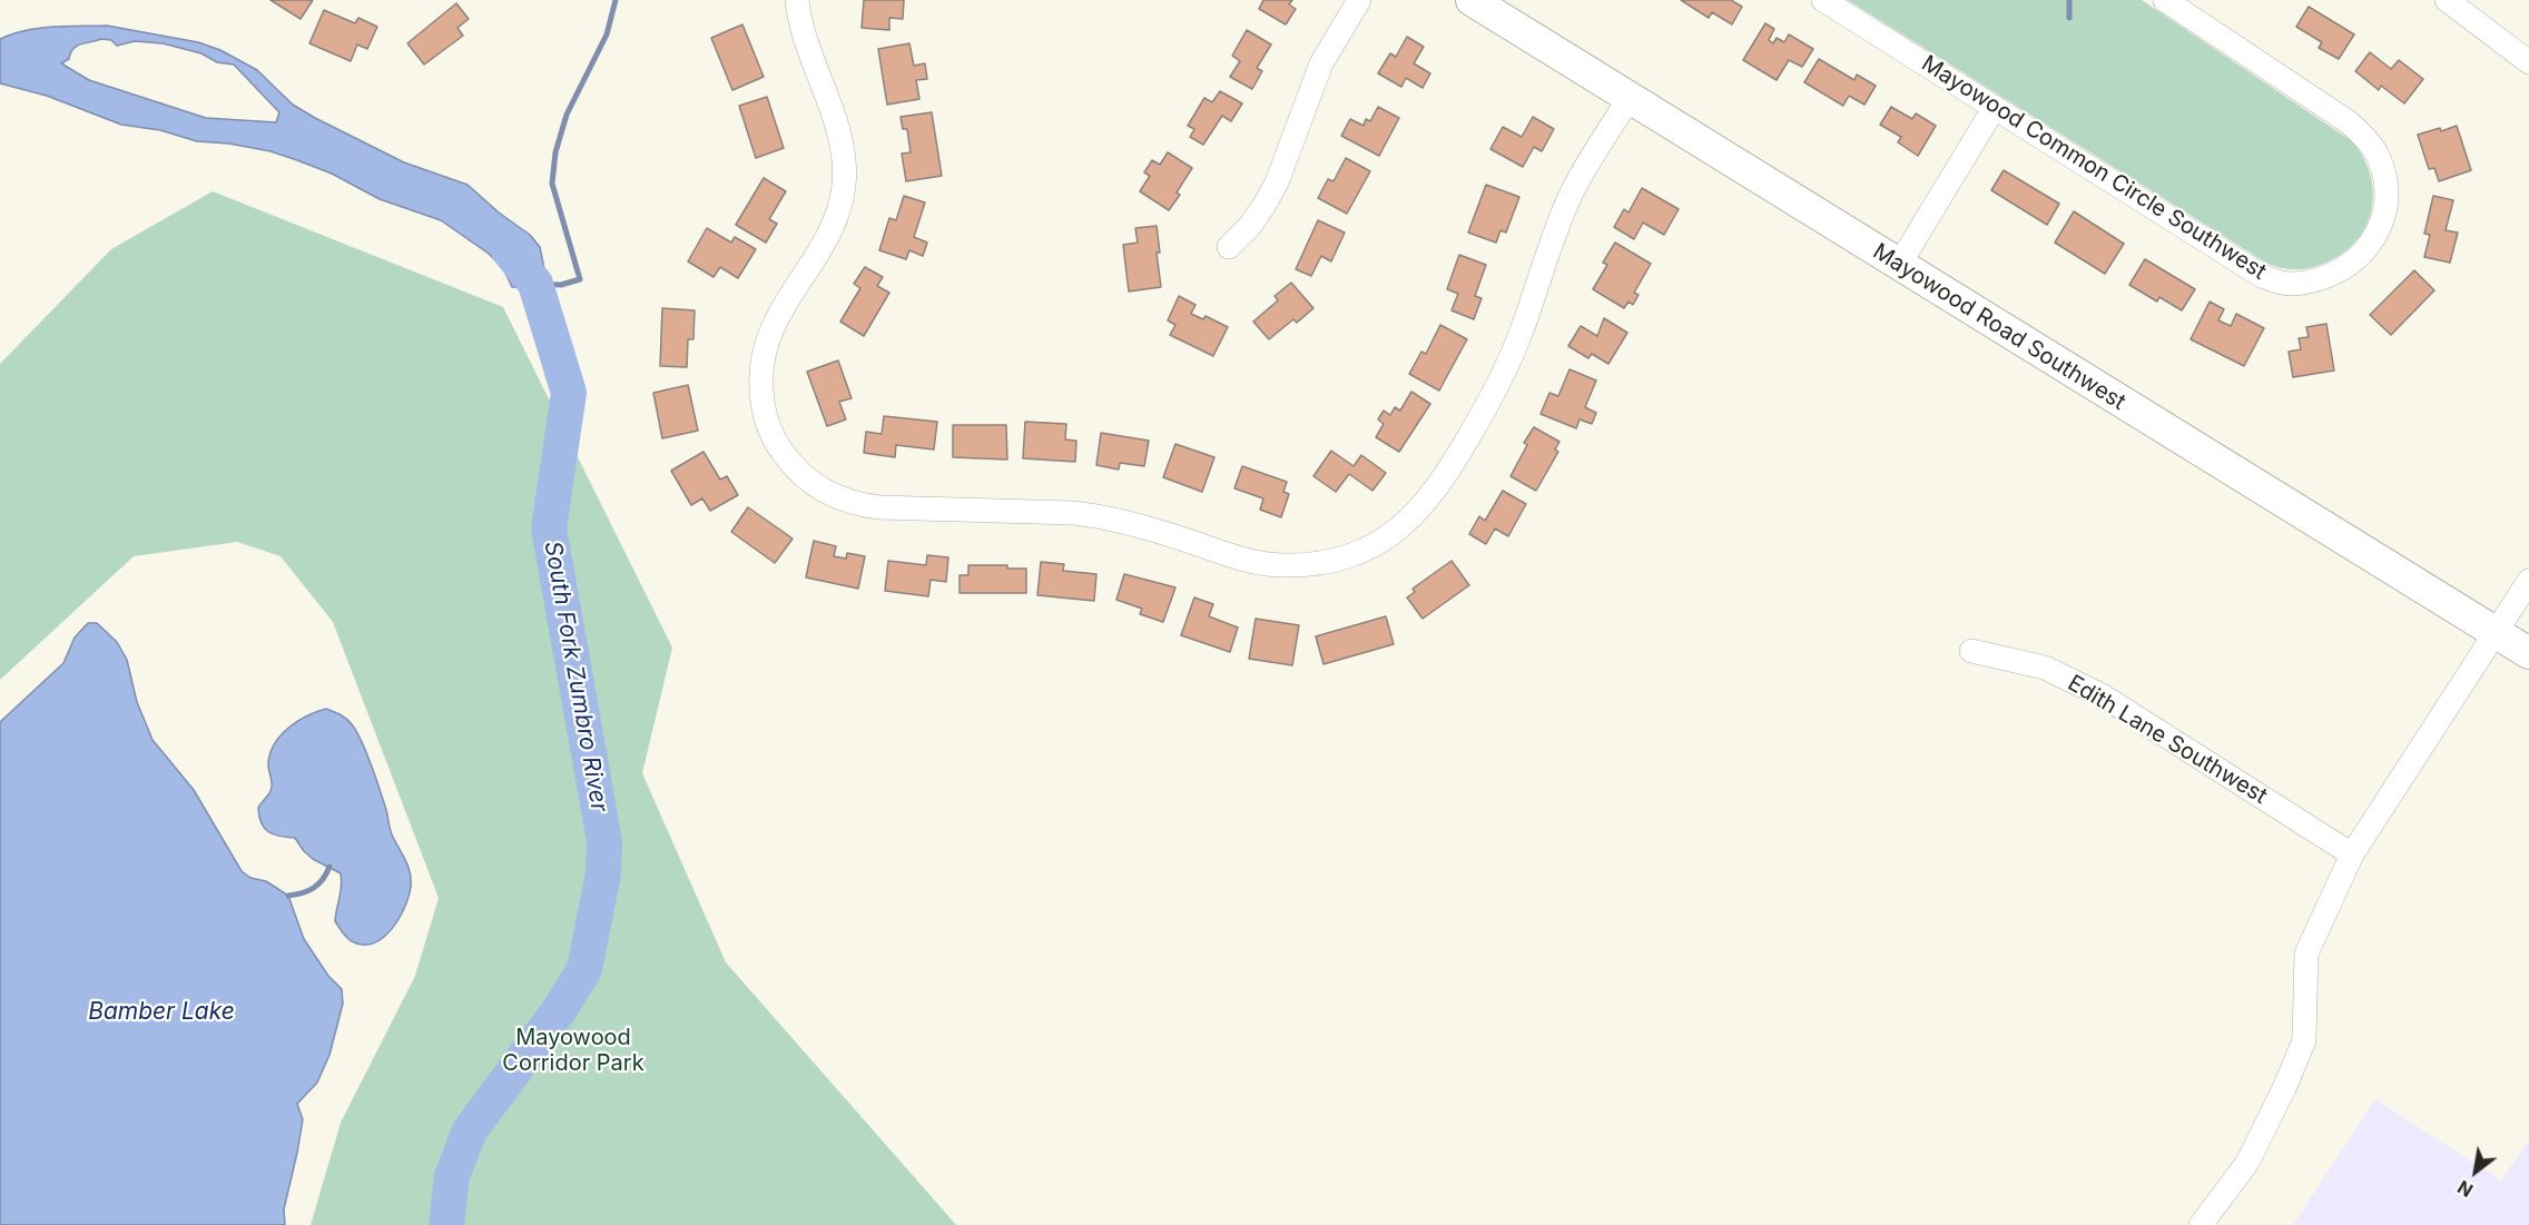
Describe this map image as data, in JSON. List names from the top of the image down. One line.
{"streets":{"street":["Mayowood Common Circle Southwest","Mayowood Road Southwest","Edith Lane Southwest"]},"water":["South Fork Zumbro River","Bamber Lake"],"parks":["Mayowood Corridor Park"],"north":"bottom left"}
